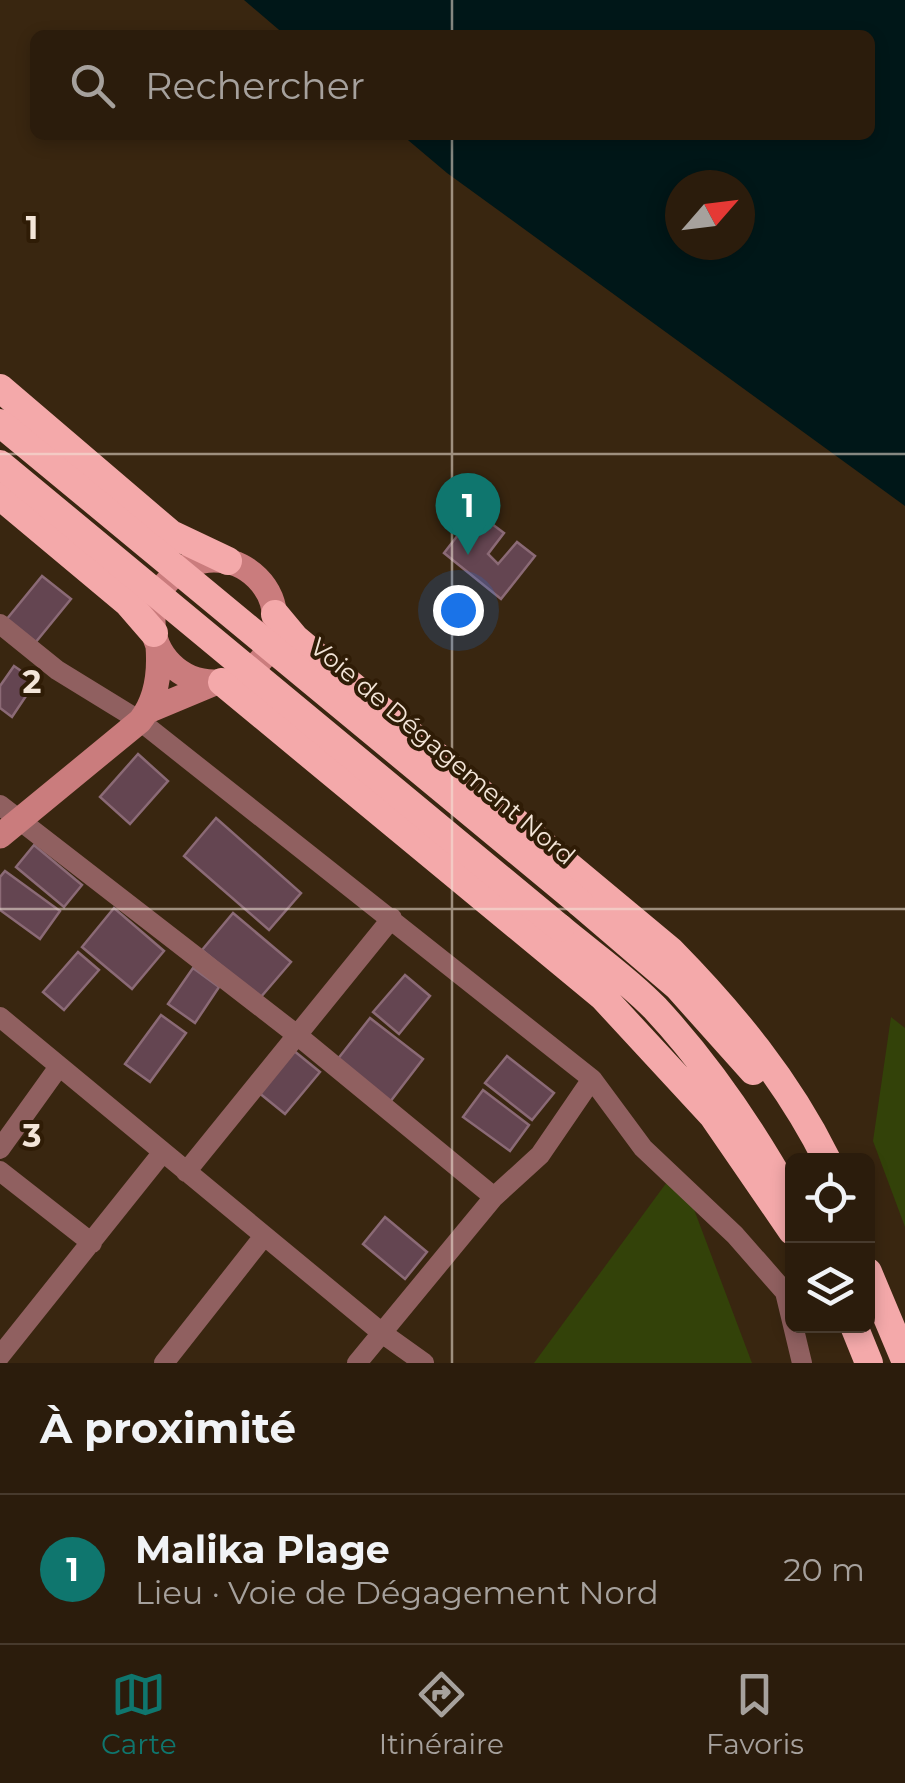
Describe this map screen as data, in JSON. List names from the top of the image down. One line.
{"streets":{"highway":["Voie de Dégagement Nord"]},"north":"top right","page":{"search":"Rechercher","pins":"1","heading":"À proximité","list":[{"mark":"1","name":"Malika Plage","note":"Lieu · Voie de Dégagement Nord","value":"20 m"}],"nav":["Carte","Itinéraire","Favoris"]},"grid":{"rows":["1","2","3"]}}
